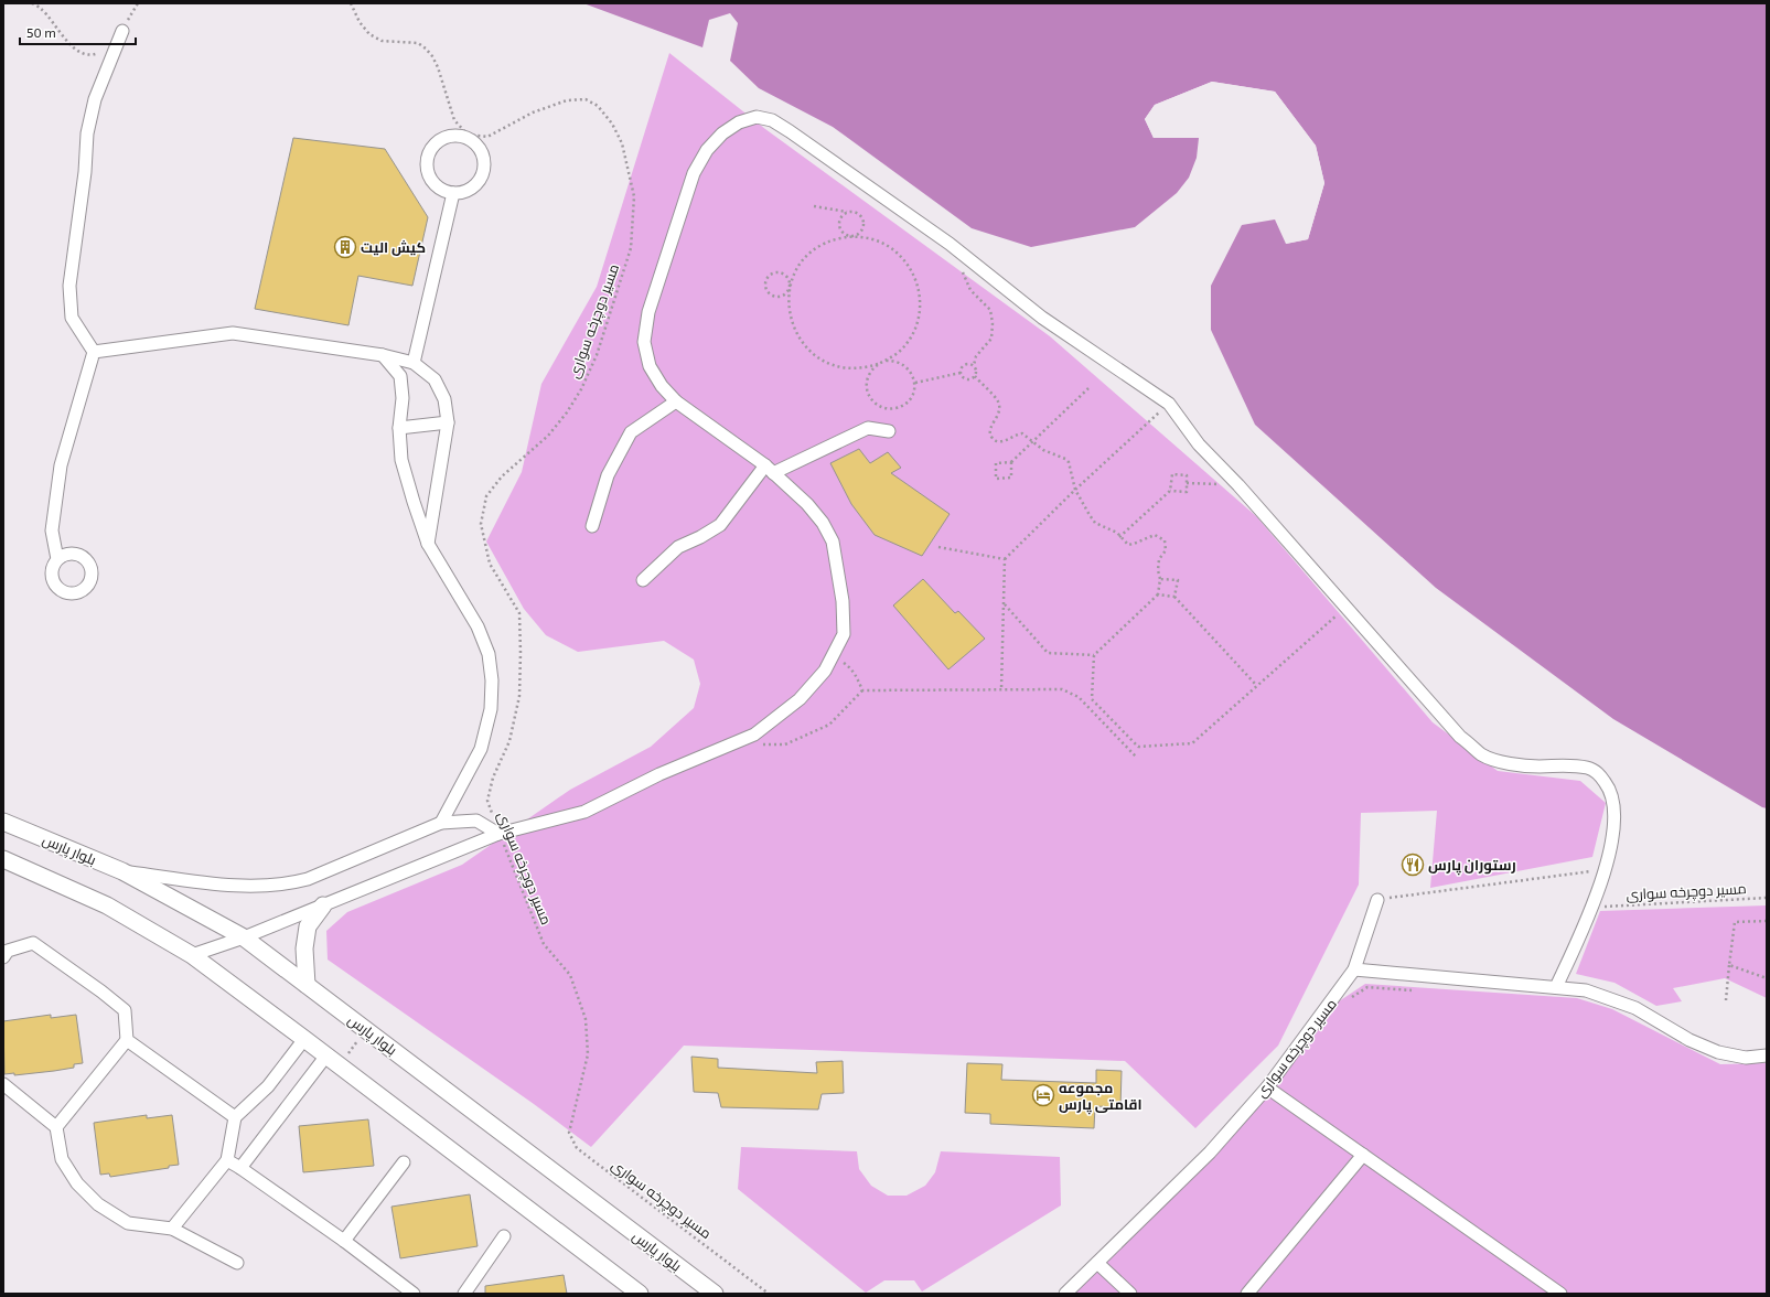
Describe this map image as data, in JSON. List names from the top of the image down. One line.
{"streets":{"main road":["بلوار پارس"],"path":["مسیر دوچرخه سواری"]},"places":{"building":["کیش الیت"],"restaurant":["رستوران پارس"],"hotel":["مجموعه اقامتی پارس"]},"scale_bar":"50 m"}
